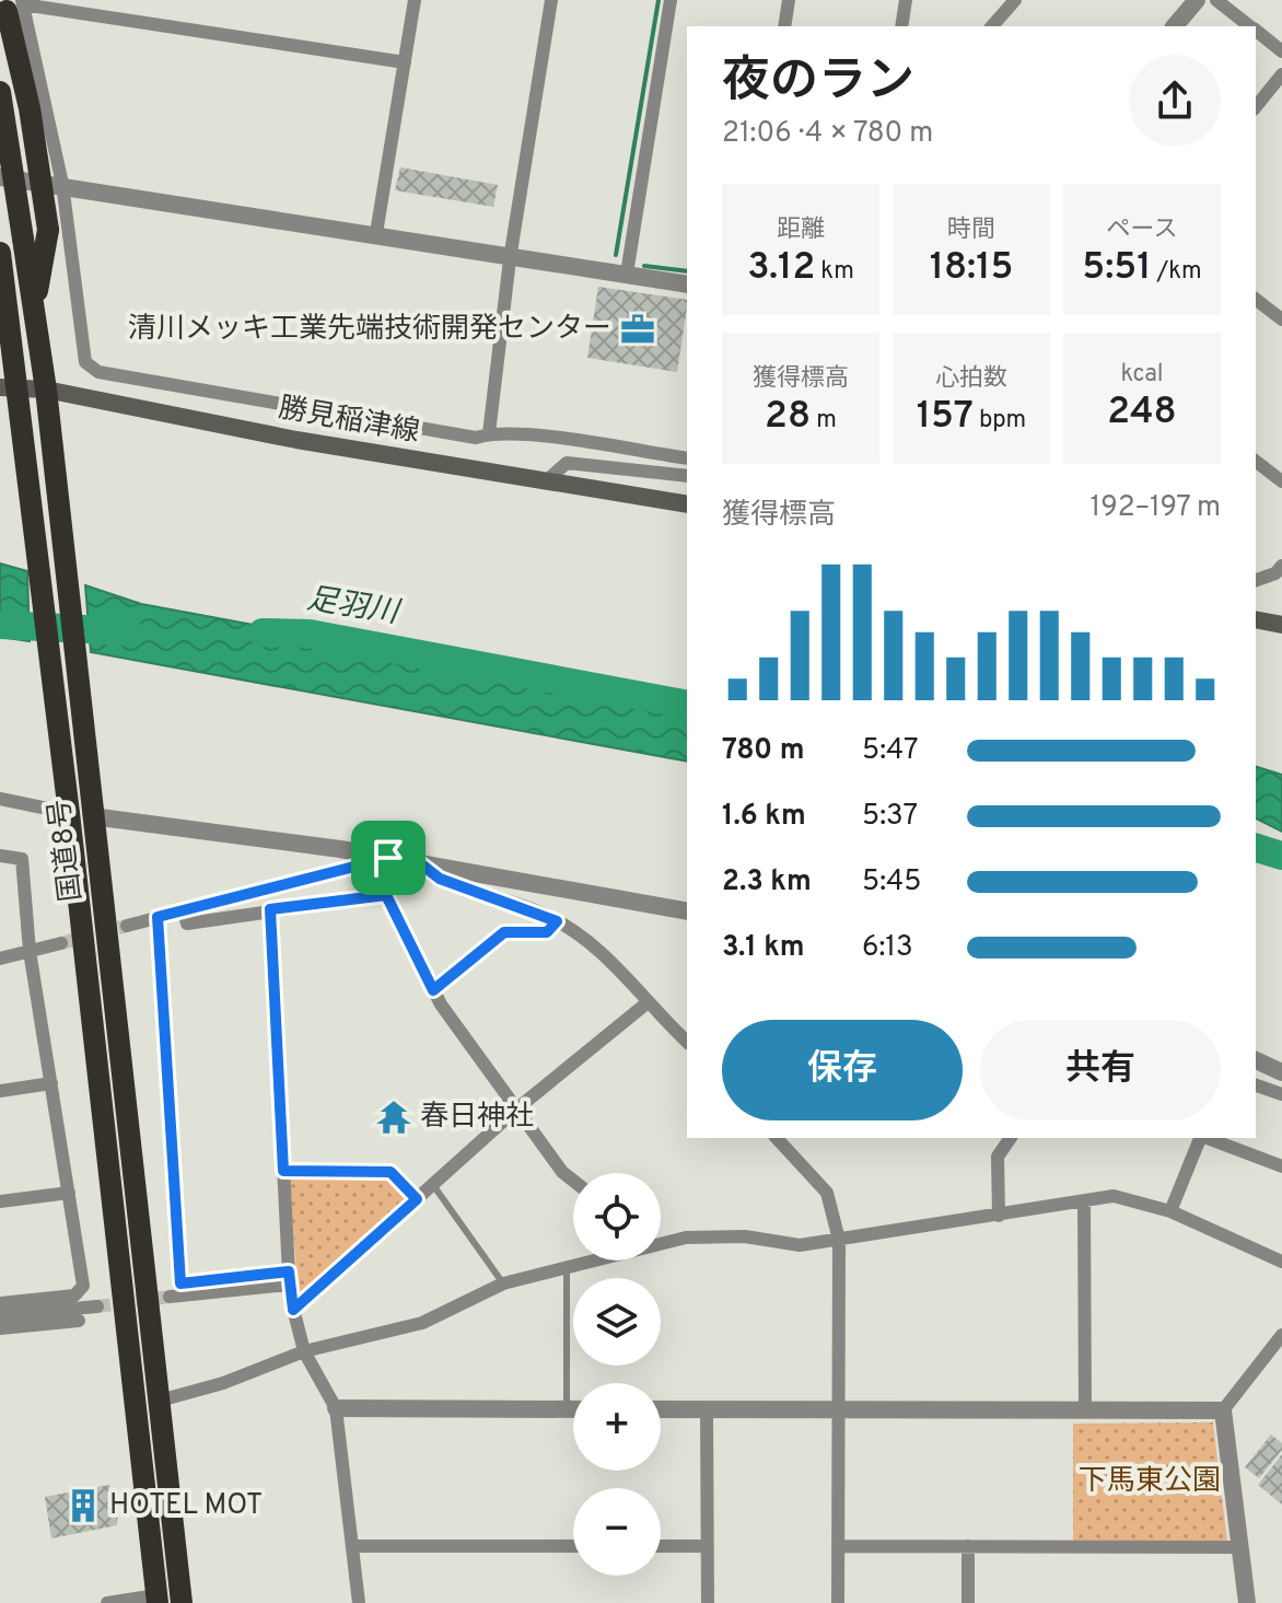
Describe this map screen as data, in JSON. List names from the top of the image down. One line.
{"streets":{"highway":["国道8号"],"main road":["勝見稲津線"]},"crossings":[["勝見稲津線","国道8号"]],"water":["足羽川"],"parks":["下馬東公園"],"places":{"office":["清川メッキ工業先端技術開発センター"],"temple":["春日神社"],"building":["HOTEL MOT"]},"page":{"heading":["夜のラン","21:06 · 4 × 780 m"],"stats":[["距離","3.12 km"],["時間","18:15"],["ペース","5:51 /km"],["獲得標高","28 m"],["心拍数","157 bpm"],["kcal","248"]],"chart":["獲得標高","192–197 m"],"list":[{"name":"780 m","note":"5:47"},{"name":"1.6 km","note":"5:37"},{"name":"2.3 km","note":"5:45"},{"name":"3.1 km","note":"6:13"}],"buttons":["保存","共有"],"map_buttons":["+","−"]}}
